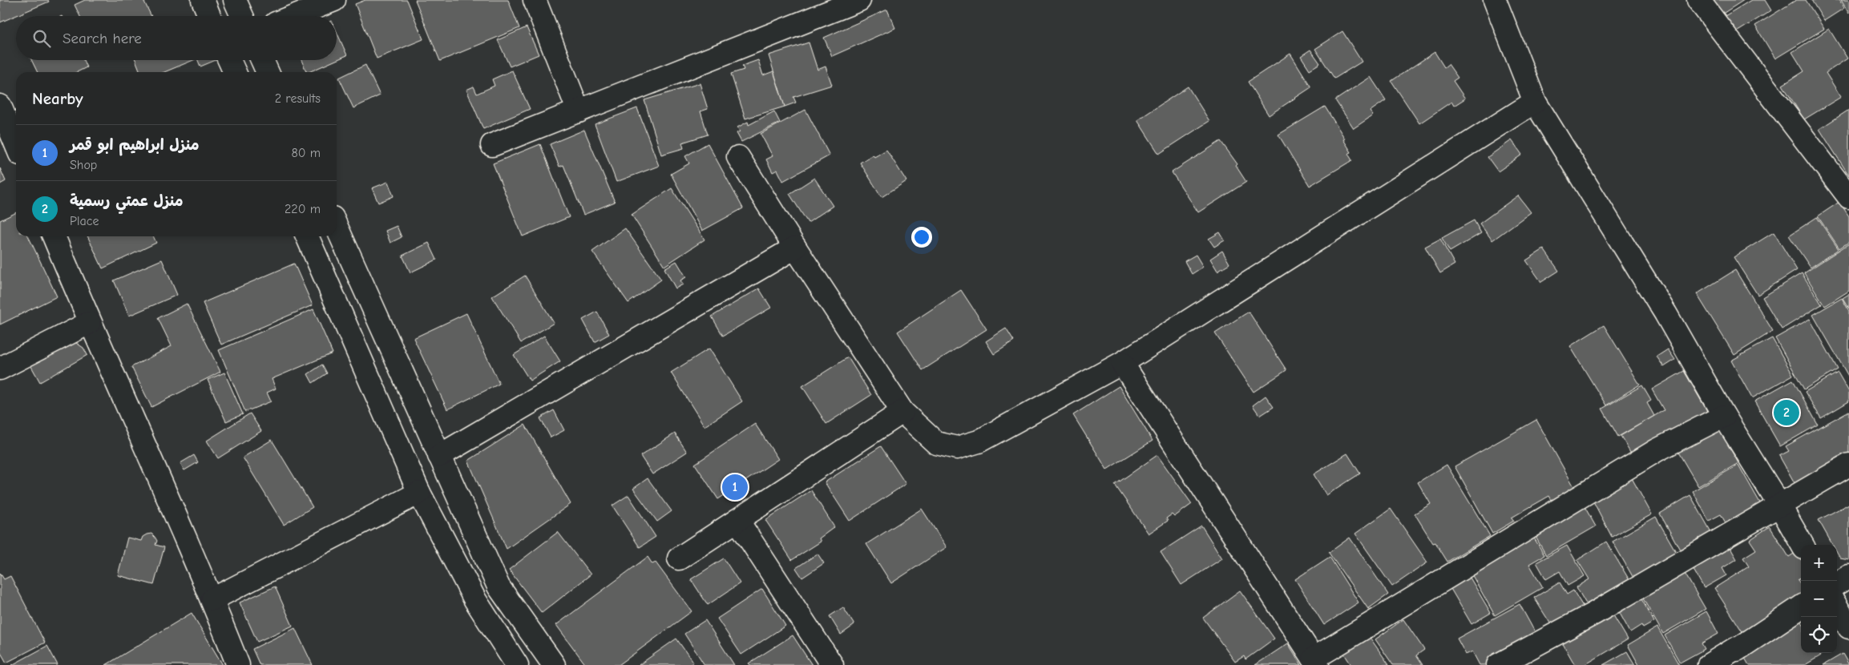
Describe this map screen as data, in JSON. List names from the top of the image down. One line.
{"page":{"search":"Search here","heading":["Nearby","2 results"],"list":[{"mark":"1","name":"منزل ابراهيم ابو قمر","note":"Shop","value":"80 m"},{"mark":"2","name":"منزل عمتي رسمية","note":"Place","value":"220 m"}],"pins":["2","1"],"map_buttons":["+","−"]}}
